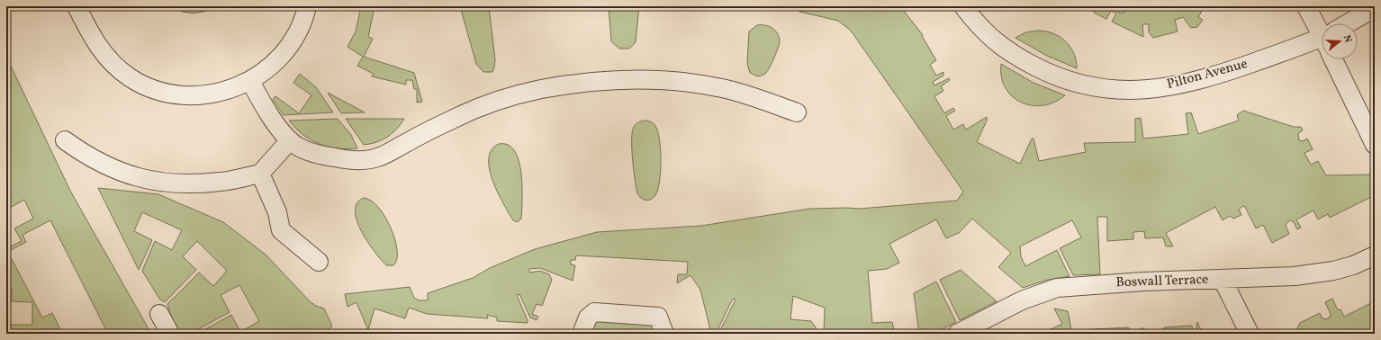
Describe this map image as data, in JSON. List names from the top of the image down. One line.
{"streets":{"street":["Pilton Avenue","Boswall Terrace"]},"north":"right"}
